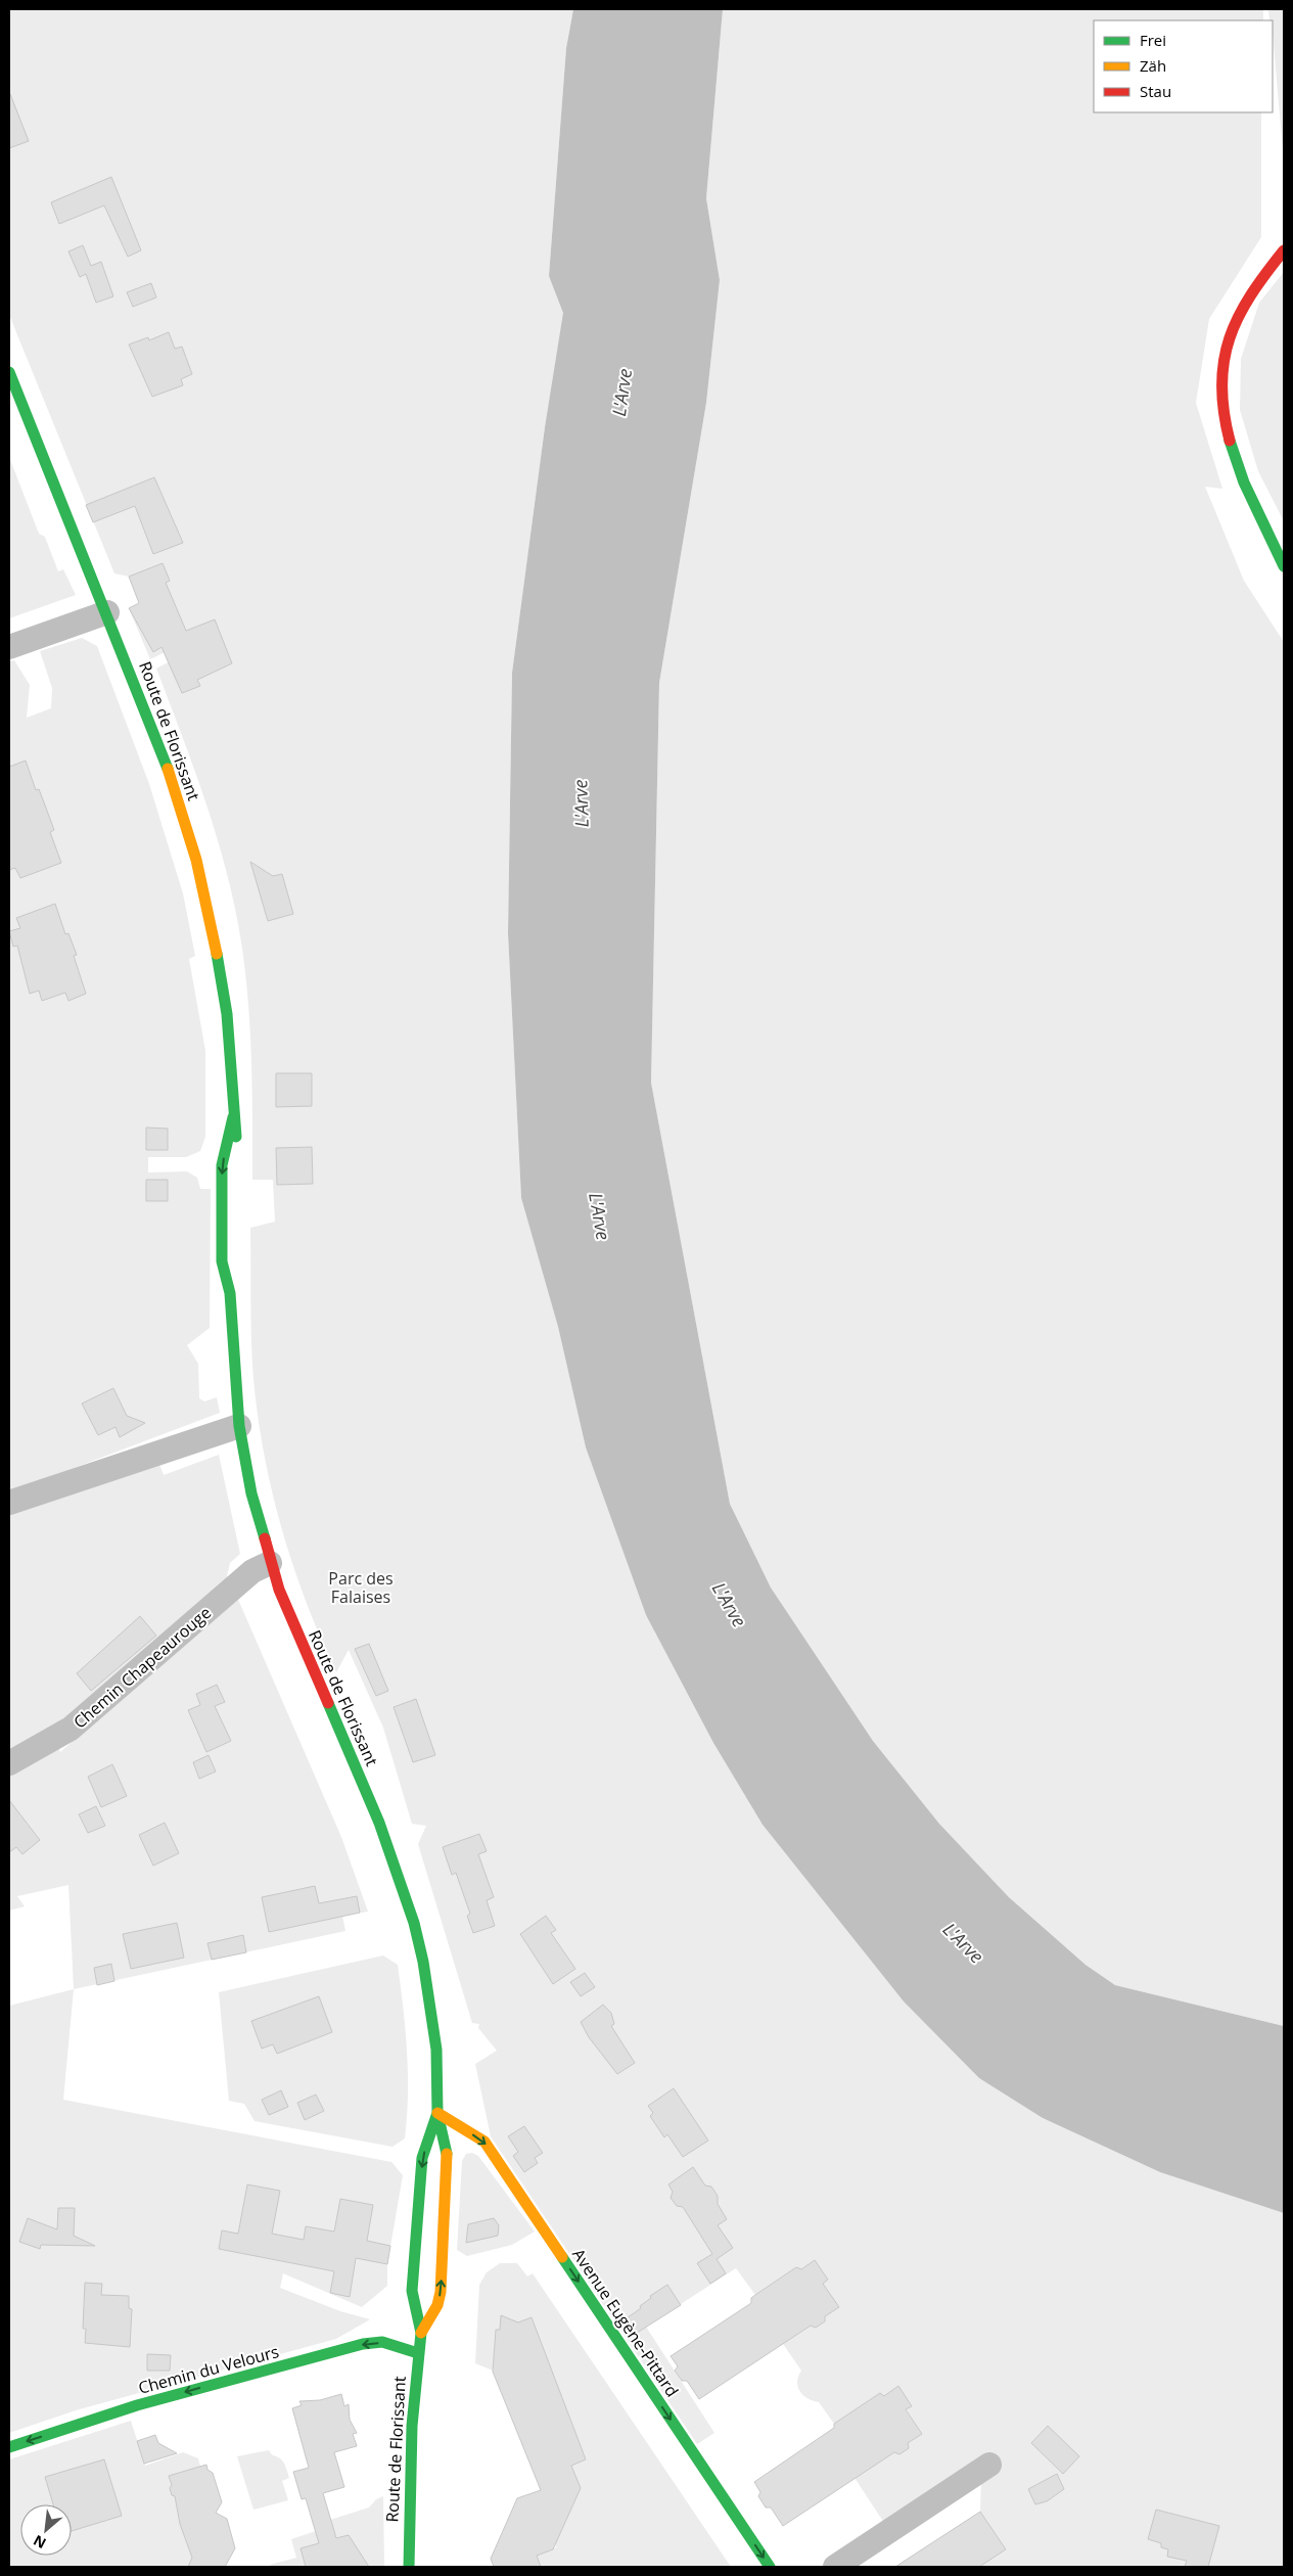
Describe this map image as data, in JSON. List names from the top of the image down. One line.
{"streets":{"main road":["Route de Florissant","Avenue Eugène-Pittard","Chemin du Velours"],"street":["Chemin Chapeaurouge"]},"crossings":[["Route de Florissant","Chemin Chapeaurouge"],["Route de Florissant","Avenue Eugène-Pittard"],["Route de Florissant","Chemin du Velours"]],"one_way":["Avenue Eugène-Pittard","Chemin du Velours"],"water":["L'Arve"],"parks":["Parc des Falaises"],"legend":["Frei","Zäh","Stau"],"north":"bottom left"}
